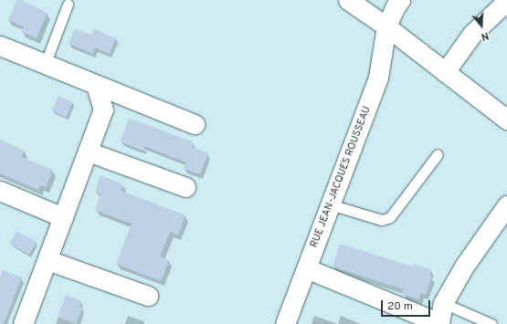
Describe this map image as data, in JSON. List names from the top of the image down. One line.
{"streets":{"street":["RUE JEAN-JACQUES ROUSSEAU"]},"scale_bar":"20 m","north":"bottom"}
